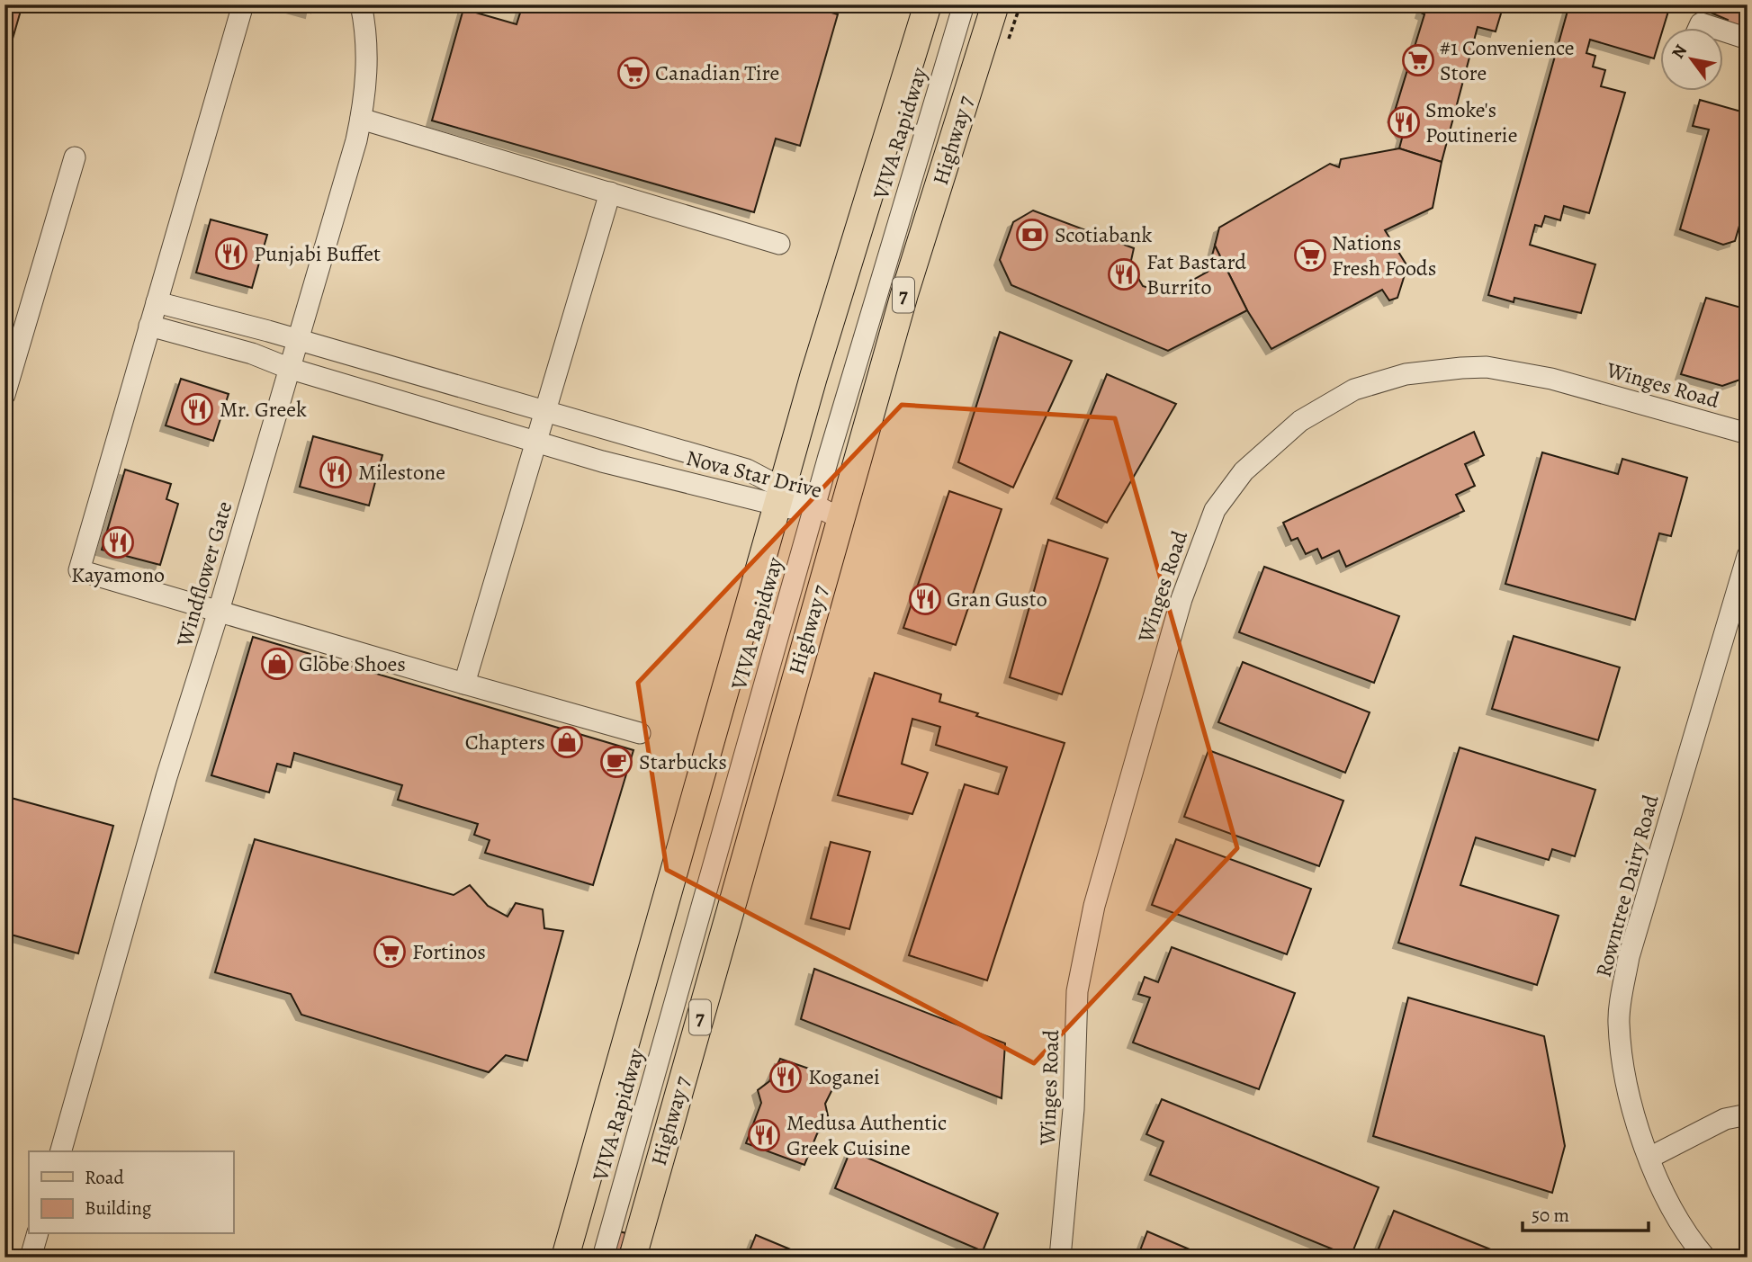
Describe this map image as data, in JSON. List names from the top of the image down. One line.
{"streets":{"main road":["Highway 7","7"],"street":["VIVA Rapidway","Winges Road","Nova Star Drive","Windflower Gate","Rowntree Dairy Road"]},"crossings":[["VIVA Rapidway","Nova Star Drive"],["Highway 7","Nova Star Drive"],["Nova Star Drive","Windflower Gate"]],"places":{"supermarket":["#1 Convenience Store","Canadian Tire","Nations Fresh Foods","Fortinos"],"restaurant":["Smoke's Poutinerie","Punjabi Buffet","Fat Bastard Burrito","Mr. Greek","Milestone","Kayamono","Gran Gusto","Koganei","Medusa Authentic Greek Cuisine"],"bank":["Scotiabank"],"shop":["Globe Shoes","Chapters"],"cafe":["Starbucks"]},"legend":["Road","Building"],"scale_bar":"50 m","north":"top left"}
